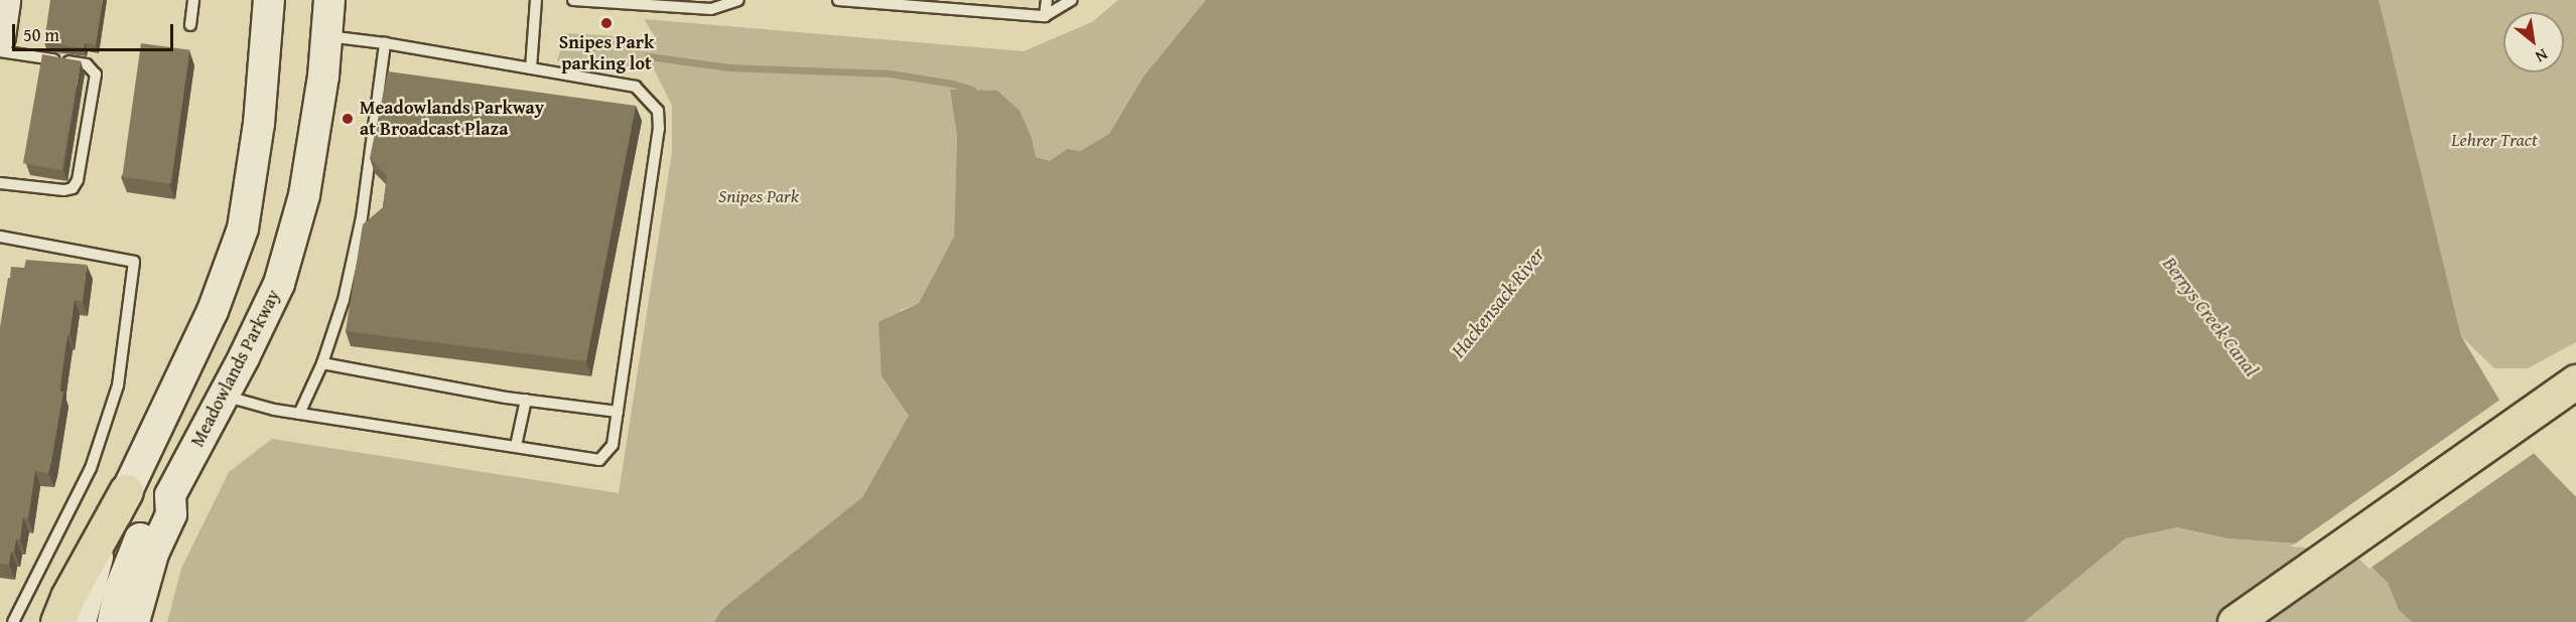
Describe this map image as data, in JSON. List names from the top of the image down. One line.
{"streets":{"main road":["Meadowlands Parkway"]},"water":["Hackensack River","Berrys Creek Canal"],"parks":["Lehrer Tract","Snipes Park"],"places":["Snipes Park parking lot","Meadowlands Parkway at Broadcast Plaza"],"scale_bar":"50 m","north":"bottom right"}
